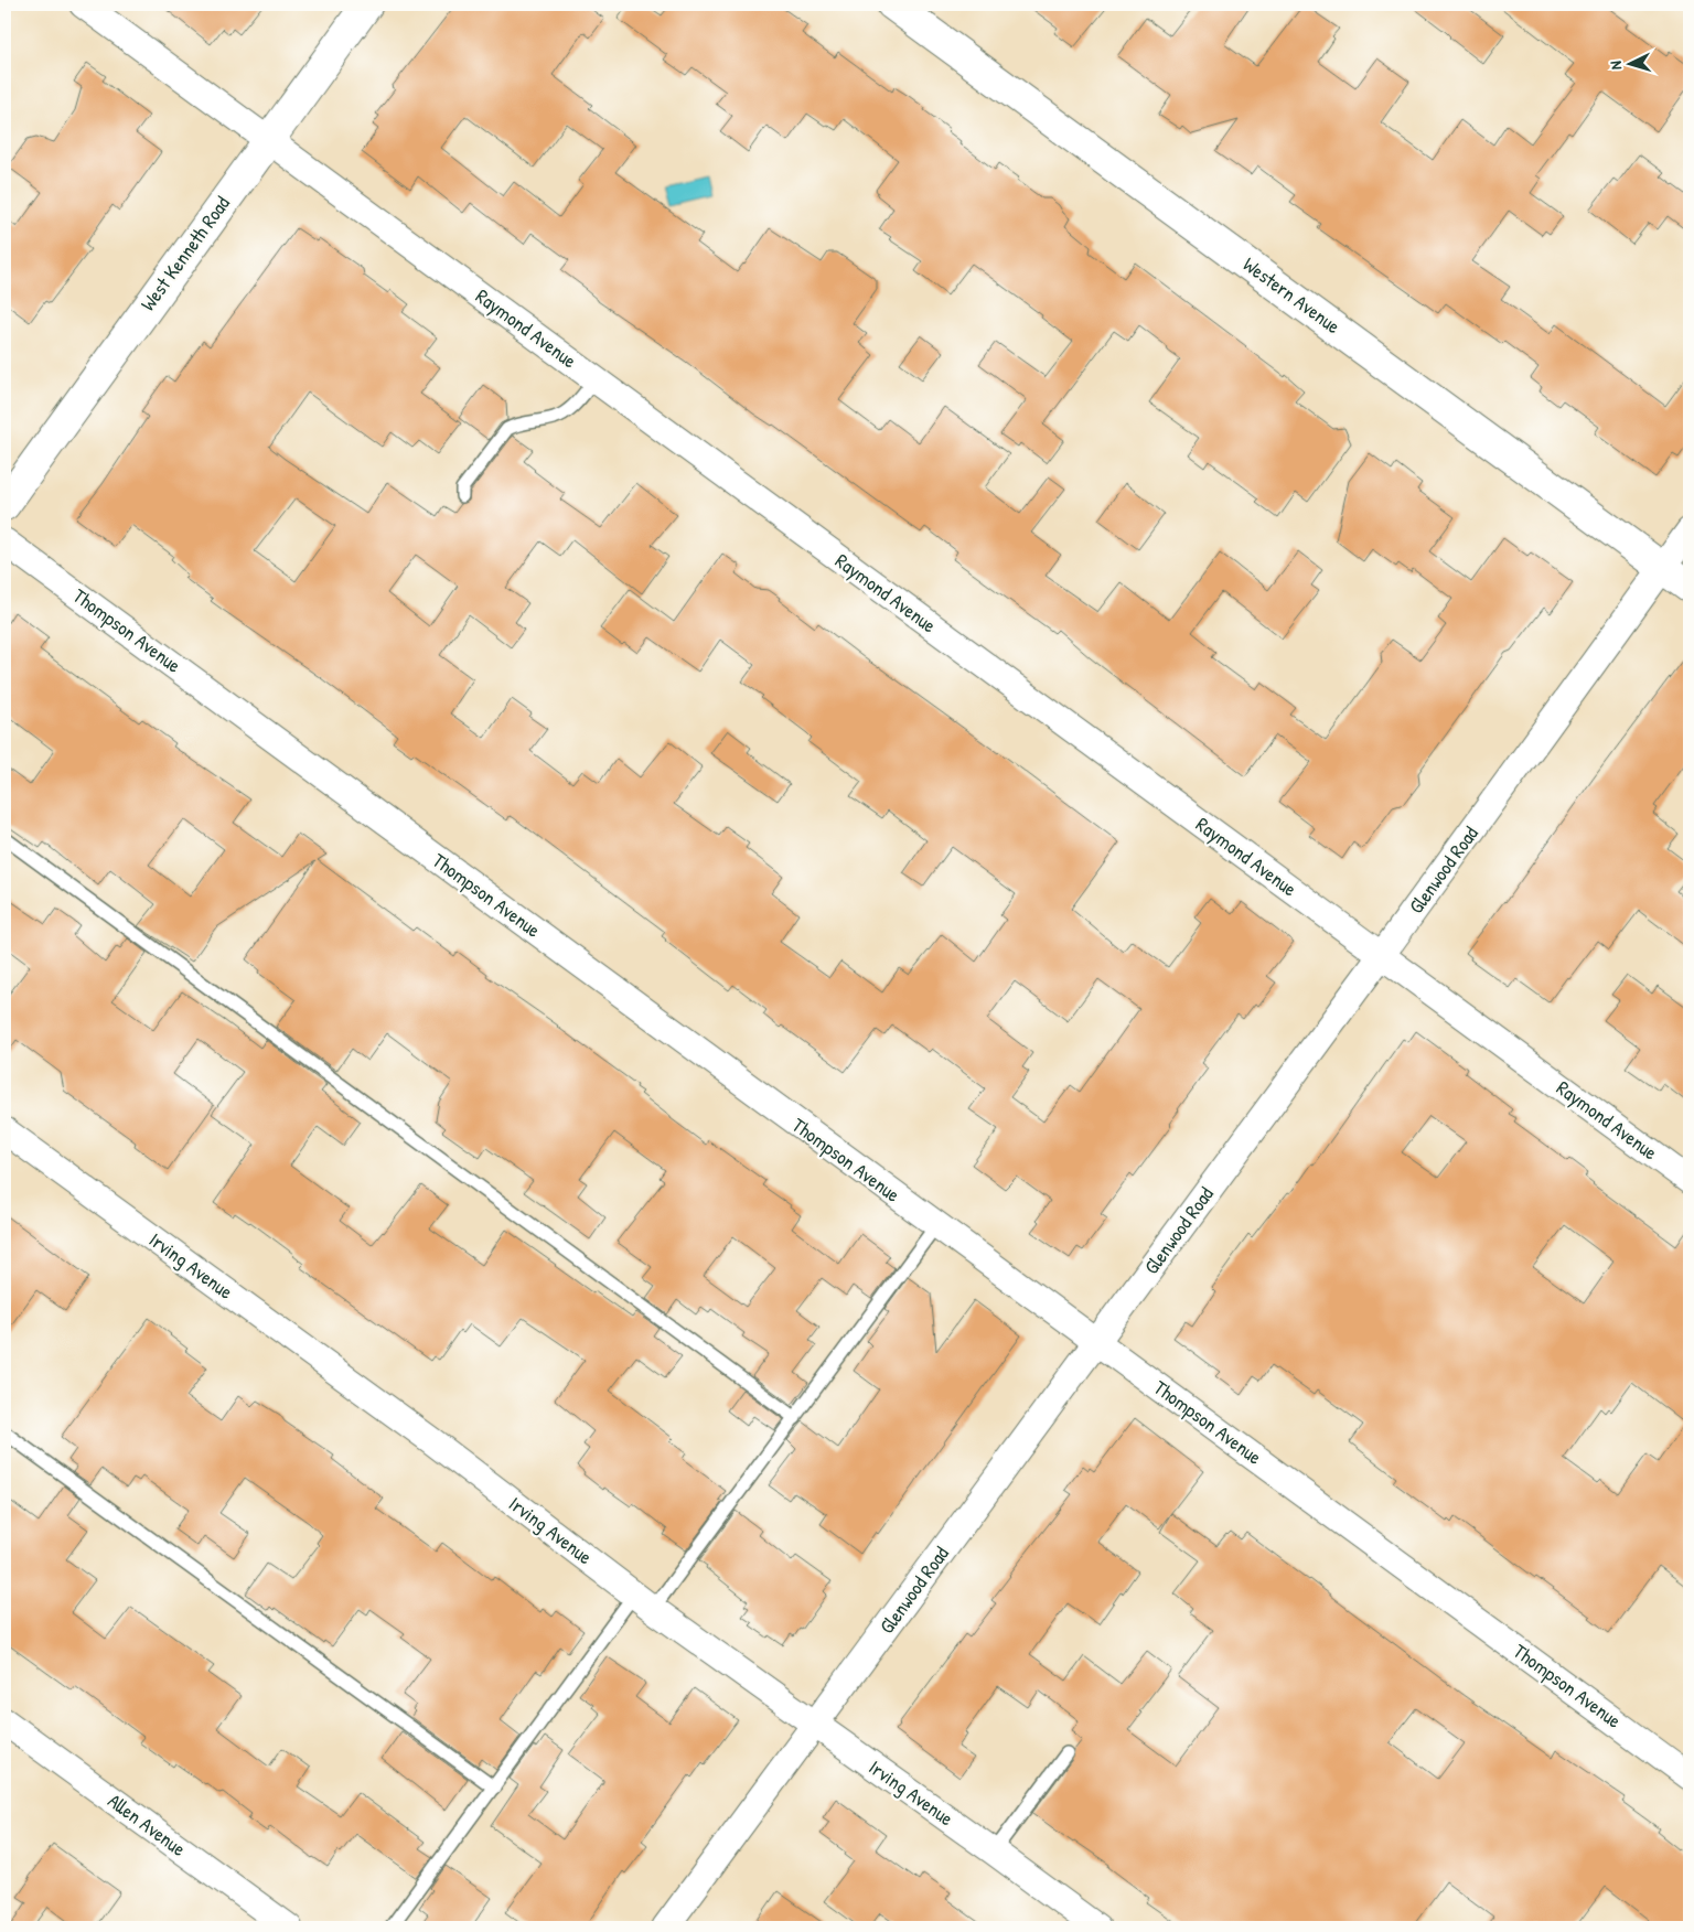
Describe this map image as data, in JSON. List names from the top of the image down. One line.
{"streets":{"street":["West Kenneth Road","Western Avenue","Raymond Avenue","Thompson Avenue","Glenwood Road","Irving Avenue","Allen Avenue"]},"crossings":[["West Kenneth Road","Raymond Avenue"],["Western Avenue","Glenwood Road"],["Raymond Avenue","Glenwood Road"],["Thompson Avenue","Glenwood Road"],["Glenwood Road","Irving Avenue"]],"north":"left"}
